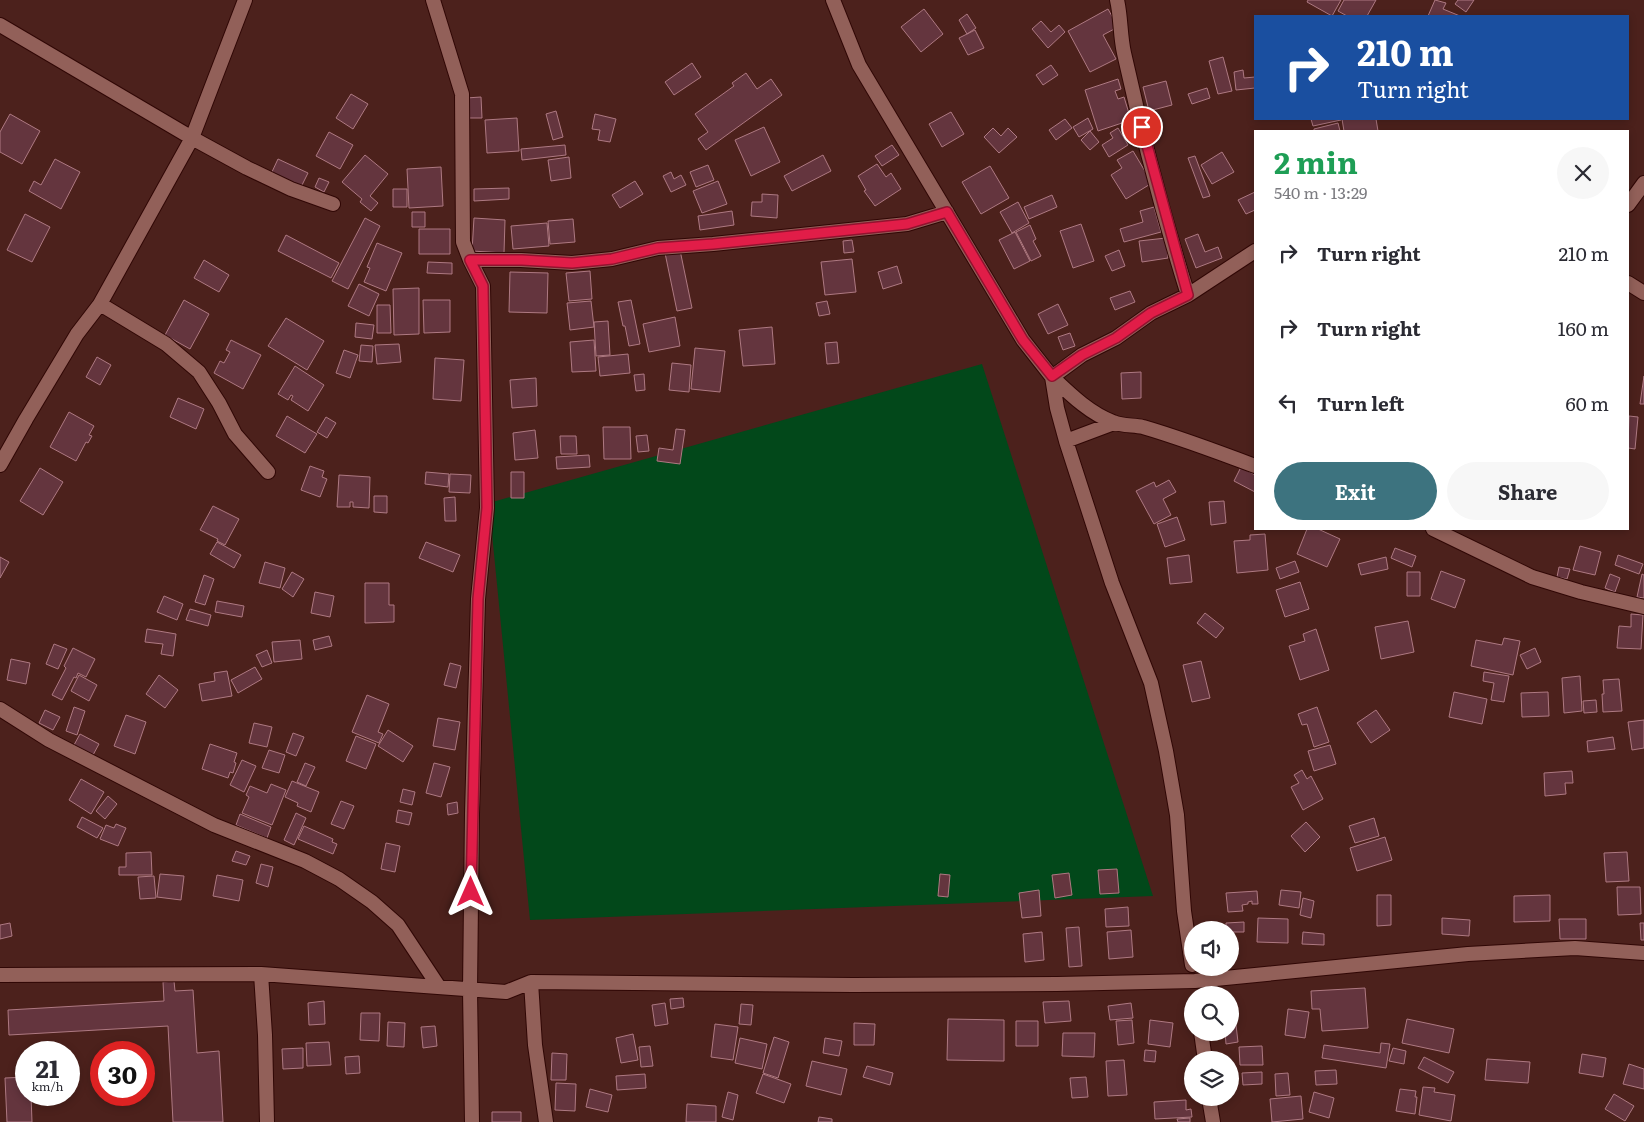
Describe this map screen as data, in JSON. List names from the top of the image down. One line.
{"page":{"turn":["210 m","Turn right"],"heading":["2 min","540 m · 13:29"],"list":[{"name":"Turn right","value":"210 m"},{"name":"Turn right","value":"160 m"},{"name":"Turn left","value":"60 m"}],"buttons":["Exit","Share"],"speed":"21 km/h","limit":"30"}}
